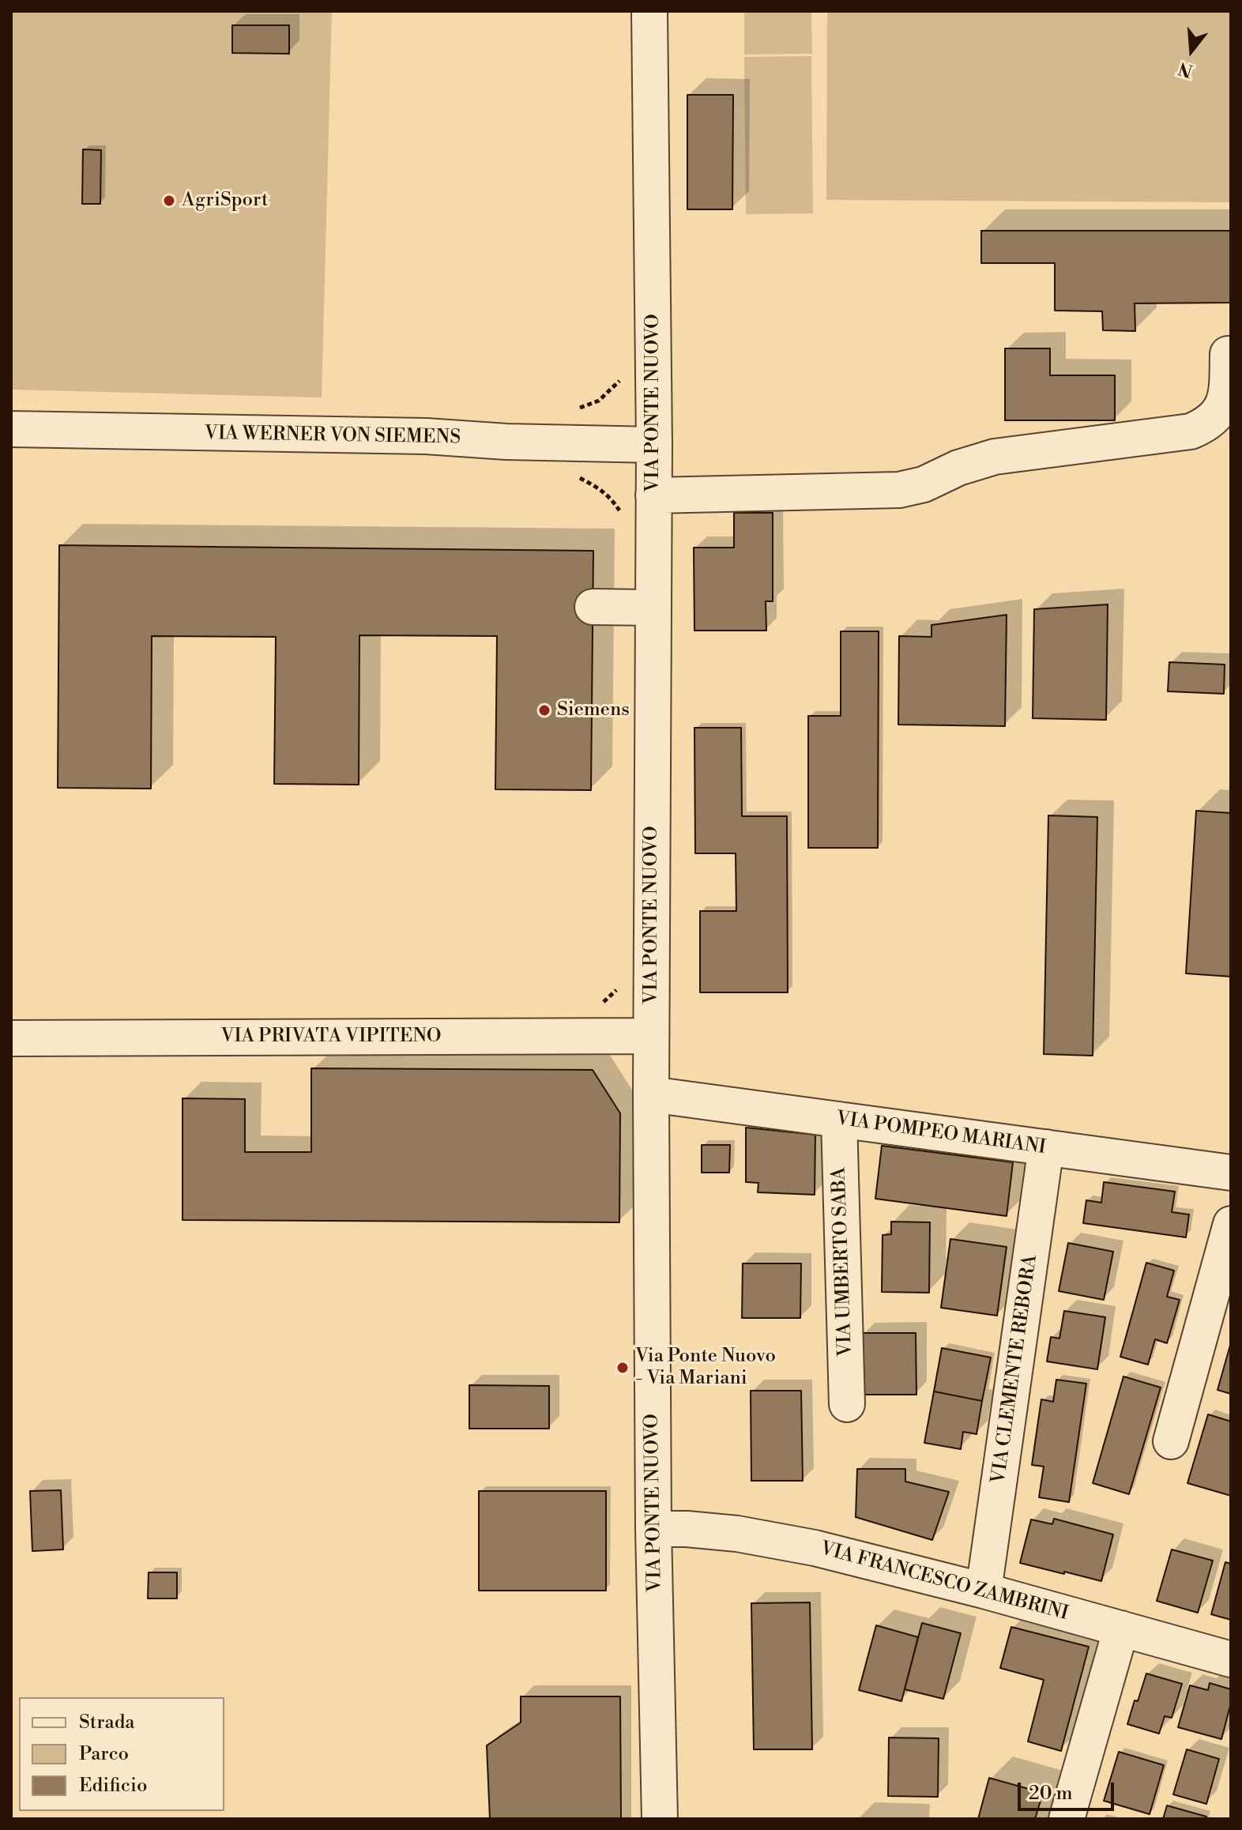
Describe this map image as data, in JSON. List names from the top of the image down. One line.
{"streets":{"street":["VIA PONTE NUOVO","VIA WERNER VON SIEMENS","VIA PRIVATA VIPITENO","VIA POMPEO MARIANI","VIA UMBERTO SABA","VIA CLEMENTE REBORA","VIA FRANCESCO ZAMBRINI"]},"crossings":[["VIA PONTE NUOVO","VIA WERNER VON SIEMENS"],["VIA PONTE NUOVO","VIA PRIVATA VIPITENO"],["VIA PONTE NUOVO","VIA POMPEO MARIANI"],["VIA PONTE NUOVO","VIA FRANCESCO ZAMBRINI"],["VIA POMPEO MARIANI","VIA UMBERTO SABA"],["VIA POMPEO MARIANI","VIA CLEMENTE REBORA"],["VIA CLEMENTE REBORA","VIA FRANCESCO ZAMBRINI"]],"places":["AgriSport","Siemens","Via Ponte Nuovo - Via Mariani"],"legend":["Strada","Parco","Edificio"],"scale_bar":"20 m","north":"bottom"}
